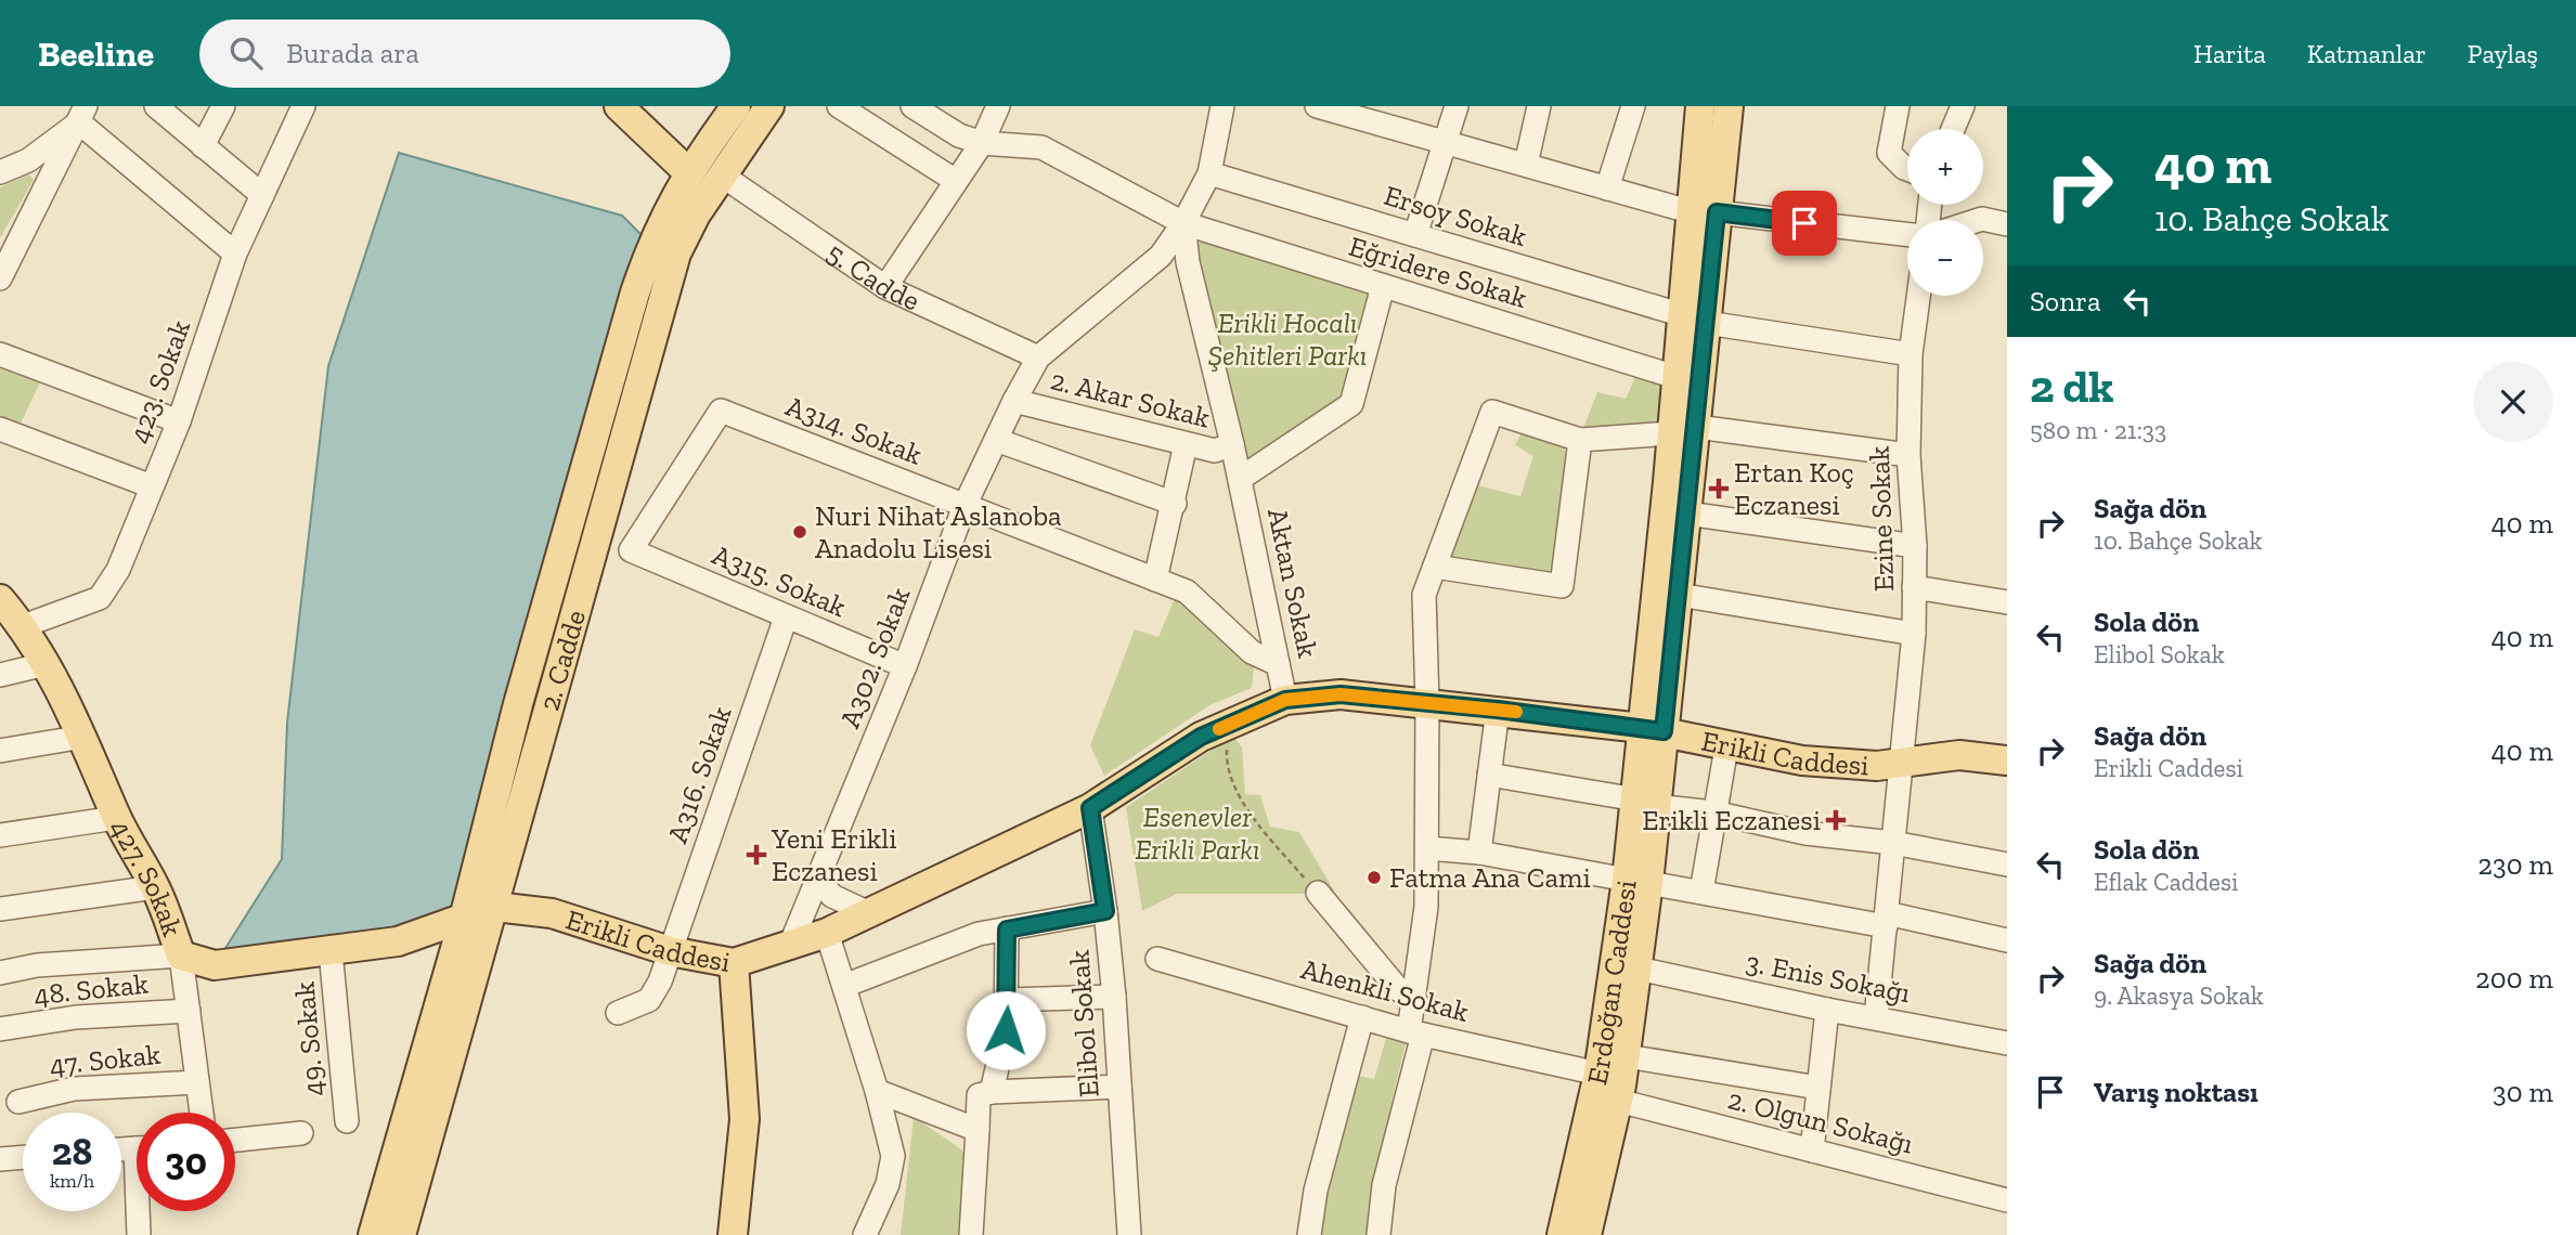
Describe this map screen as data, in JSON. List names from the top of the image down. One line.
{"streets":{"main road":["2. Cadde","Erikli Caddesi","427. Sokak","Erdoğan Caddesi"],"street":["Ersoy Sokak","Eğridere Sokak","5. Cadde","423. Sokak","2. Akar Sokak","A314. Sokak","Ezine Sokak","A315. Sokak","Aktan Sokak","A302. Sokak","A316. Sokak","3. Enis Sokağı","48. Sokak","Ahenkli Sokak","Elibol Sokak","49. Sokak","47. Sokak","2. Olgun Sokağı"]},"crossings":[["Ersoy Sokak","Ezine Sokak"],["Ersoy Sokak","A302. Sokak"],["Eğridere Sokak","Aktan Sokak"],["Eğridere Sokak","A302. Sokak"],["5. Cadde","A302. Sokak"],["5. Cadde","2. Cadde"],["423. Sokak","427. Sokak"],["2. Akar Sokak","Aktan Sokak"],["2. Akar Sokak","A302. Sokak"],["A314. Sokak","A315. Sokak"],["A314. Sokak","Aktan Sokak"],["A314. Sokak","A302. Sokak"],["Ezine Sokak","Erikli Caddesi"],["Ezine Sokak","3. Enis Sokağı"],["A315. Sokak","A302. Sokak"],["A315. Sokak","A316. Sokak"],["Aktan Sokak","A302. Sokak"],["Aktan Sokak","Erikli Caddesi"],["A302. Sokak","Erikli Caddesi"],["2. Cadde","Erikli Caddesi"],["2. Cadde","427. Sokak"],["Erikli Caddesi","A316. Sokak"],["Erikli Caddesi","427. Sokak"],["Erikli Caddesi","Erdoğan Caddesi"],["Erikli Caddesi","Elibol Sokak"],["427. Sokak","49. Sokak"],["427. Sokak","47. Sokak"],["3. Enis Sokağı","Erdoğan Caddesi"],["Erdoğan Caddesi","Ahenkli Sokak"],["Erdoğan Caddesi","2. Olgun Sokağı"],["48. Sokak","47. Sokak"]],"parks":["Erikli Hocalı Şehitleri Parkı","Esenevler Erikli Parkı"],"places":{"health":["Ertan Koç Eczanesi","Erikli Eczanesi","Yeni Erikli Eczanesi"],"other":["Nuri Nihat Aslanoba Anadolu Lisesi","Fatma Ana Cami"]},"page":{"header":"Beeline","search":"Burada ara","nav":["Harita","Katmanlar","Paylaş"],"turn":["40 m","10. Bahçe Sokak"],"map_buttons":["+","−"],"then":"Sonra","heading":["2 dk","580 m · 21:33"],"list":[{"name":"Sağa dön","note":"10. Bahçe Sokak","value":"40 m"},{"name":"Sola dön","note":"Elibol Sokak","value":"40 m"},{"name":"Sağa dön","note":"Erikli Caddesi","value":"40 m"},{"name":"Sola dön","note":"Eflak Caddesi","value":"230 m"},{"name":"Sağa dön","note":"9. Akasya Sokak","value":"200 m"},{"name":"Varış noktası","value":"30 m"}],"speed":"28 km/h","limit":"30"}}
